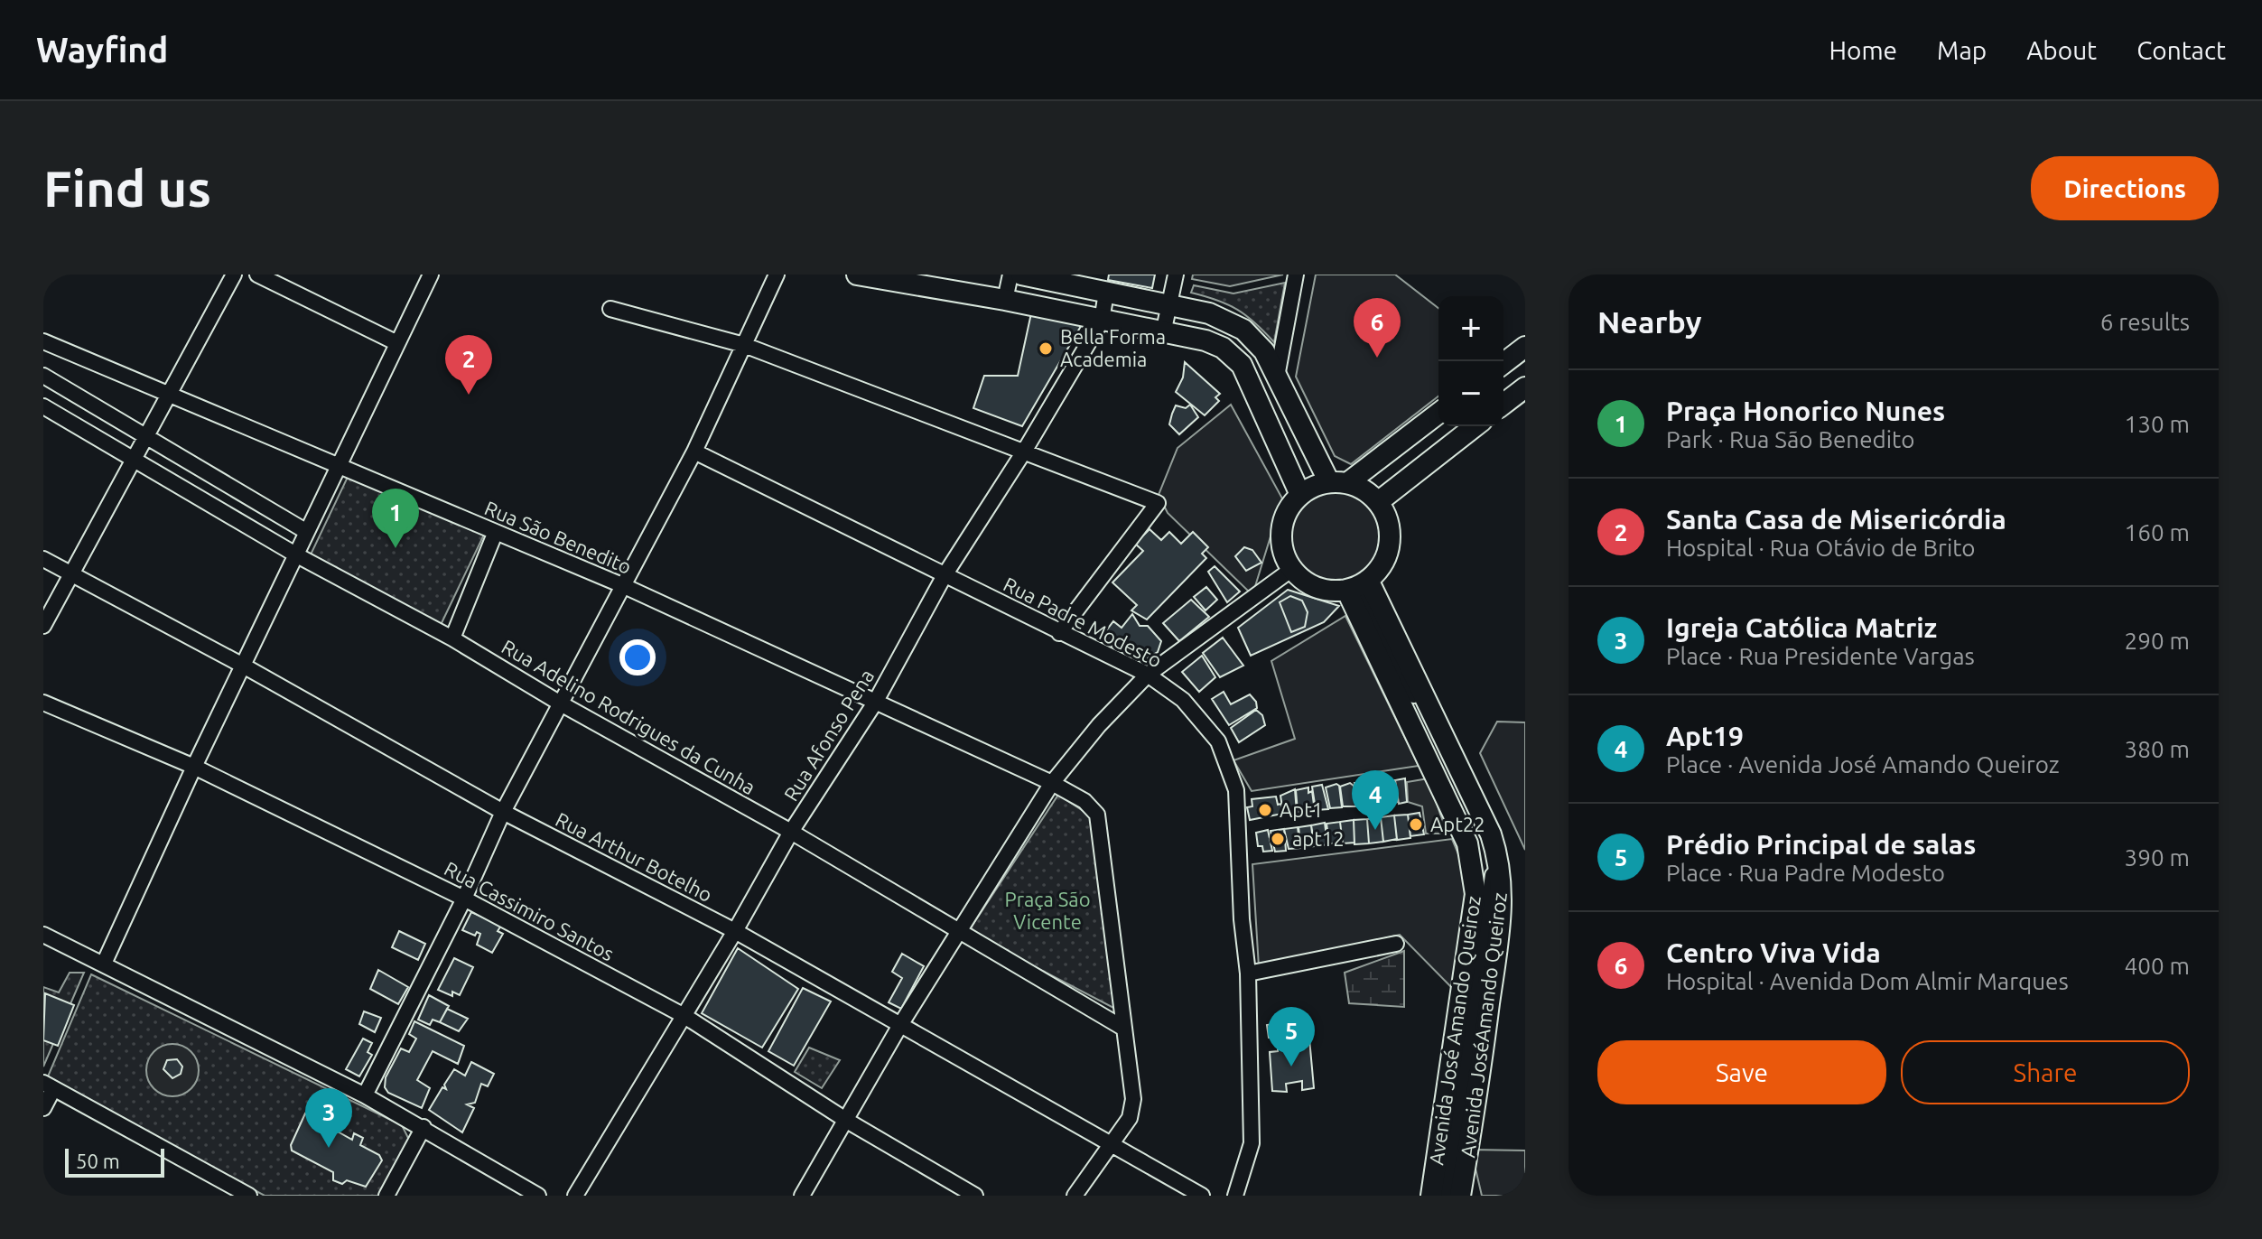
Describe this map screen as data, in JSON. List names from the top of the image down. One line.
{"streets":{"main road":["Avenida JoséAmando Queiroz","Avenida José Amando Queiroz"],"street":["Rua São Benedito","Rua Padre Modesto","Rua Adelino Rodrigues da Cunha","Rua Afonso Pena","Rua Arthur Botelho","Rua Cassimiro Santos"]},"crossings":[["Rua São Benedito","Rua Adelino Rodrigues da Cunha"],["Rua São Benedito","Rua Afonso Pena"],["Rua São Benedito","Rua Arthur Botelho"],["Rua Padre Modesto","Rua Afonso Pena"],["Rua Adelino Rodrigues da Cunha","Rua Afonso Pena"],["Rua Afonso Pena","Rua Arthur Botelho"],["Rua Afonso Pena","Rua Cassimiro Santos"],["Avenida JoséAmando Queiroz","Avenida José Amando Queiroz"]],"parks":["Praça São Vicente"],"places":["Bella Forma Academia","Apt1","Apt22","apt12"],"scale_bar":"50 m","page":{"header":"Wayfind","nav":["Home","Map","About","Contact"],"buttons":["Directions",["Save","Share"]],"title":"Find us","heading":["Nearby","6 results"],"map_buttons":["+","−"],"pins":["6","2","1","4","5","3"],"list":[{"mark":"1","name":"Praça Honorico Nunes","note":"Park · Rua São Benedito","value":"130 m"},{"mark":"2","name":"Santa Casa de Misericórdia","note":"Hospital · Rua Otávio de Brito","value":"160 m"},{"mark":"3","name":"Igreja Católica Matriz","note":"Place · Rua Presidente Vargas","value":"290 m"},{"mark":"4","name":"Apt19","note":"Place · Avenida José Amando Queiroz","value":"380 m"},{"mark":"5","name":"Prédio Principal de salas","note":"Place · Rua Padre Modesto","value":"390 m"},{"mark":"6","name":"Centro Viva Vida","note":"Hospital · Avenida Dom Almir Marques","value":"400 m"}],"scale":"50 m"}}
